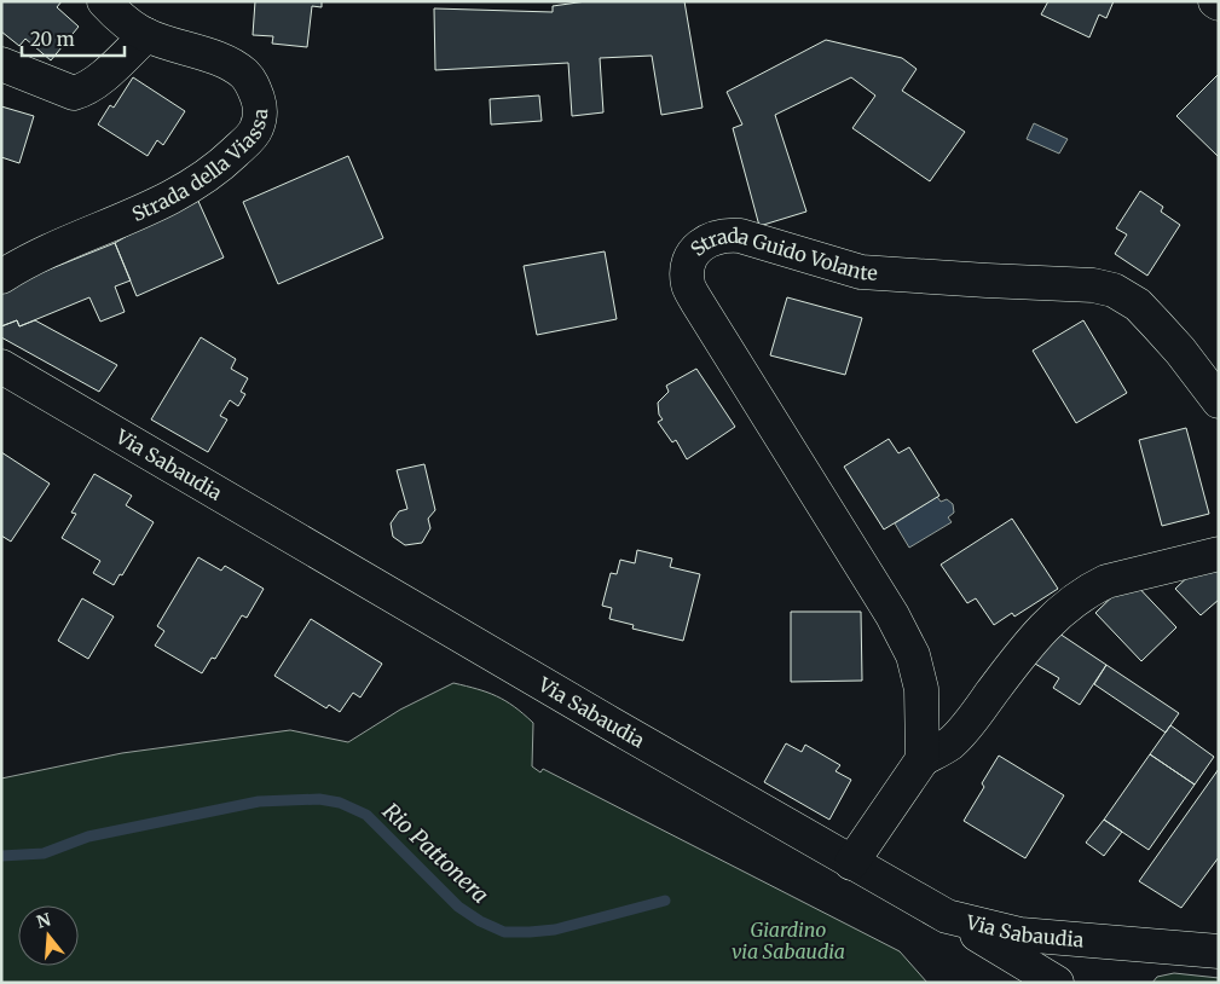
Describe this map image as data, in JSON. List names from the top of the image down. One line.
{"streets":{"street":["Strada della Viassa","Strada Guido Volante","Via Sabaudia"]},"water":["Rio Pattonera"],"parks":["Giardino via Sabaudia"],"scale_bar":"20 m","north":"top"}
